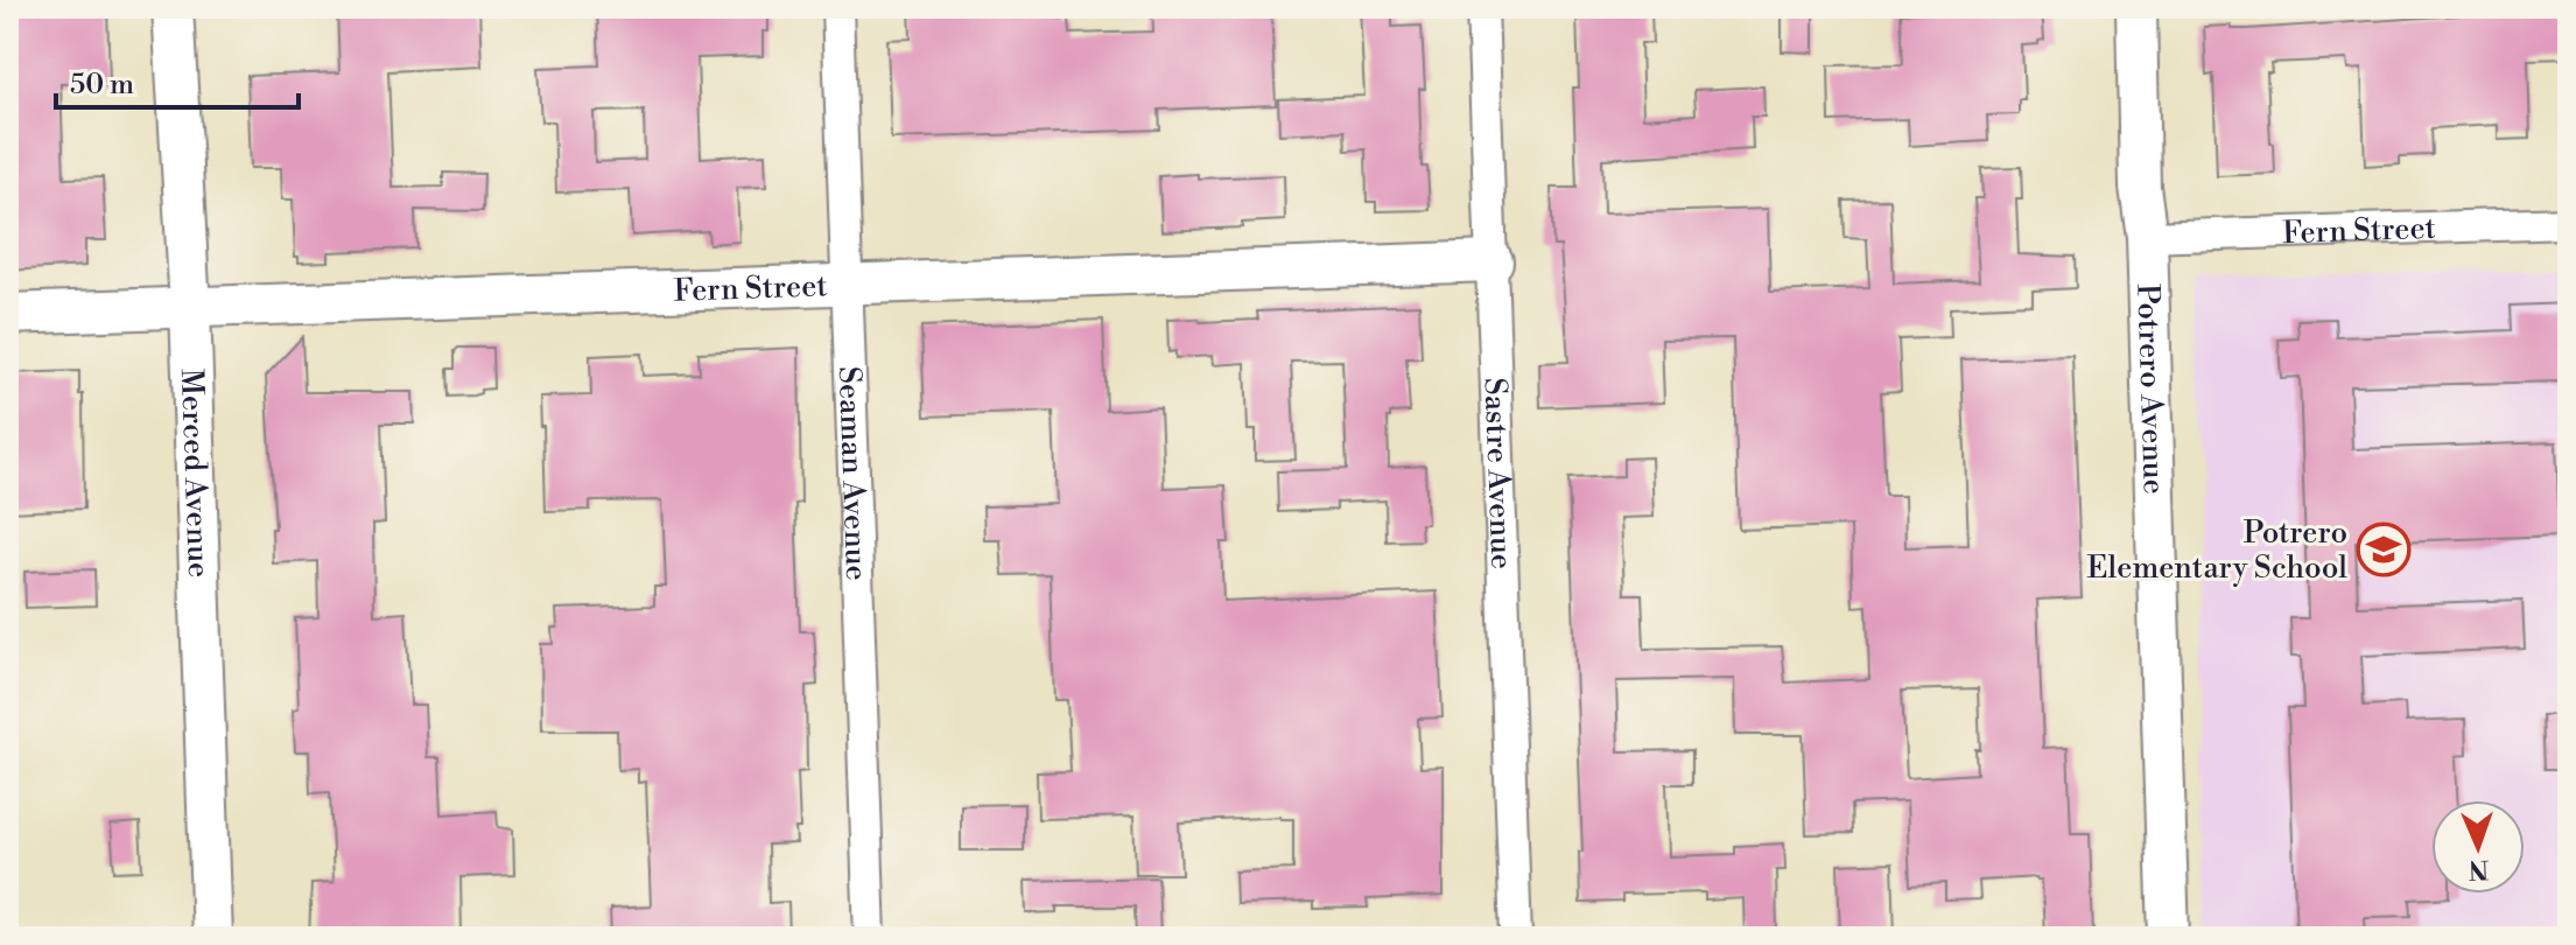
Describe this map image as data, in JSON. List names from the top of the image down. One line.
{"streets":{"street":["Fern Street","Potrero Avenue","Merced Avenue","Seaman Avenue","Sastre Avenue"]},"crossings":[["Fern Street","Potrero Avenue"],["Fern Street","Merced Avenue"],["Fern Street","Seaman Avenue"],["Fern Street","Sastre Avenue"]],"places":{"school or university":["Potrero Elementary School"]},"scale_bar":"50 m","north":"bottom"}
